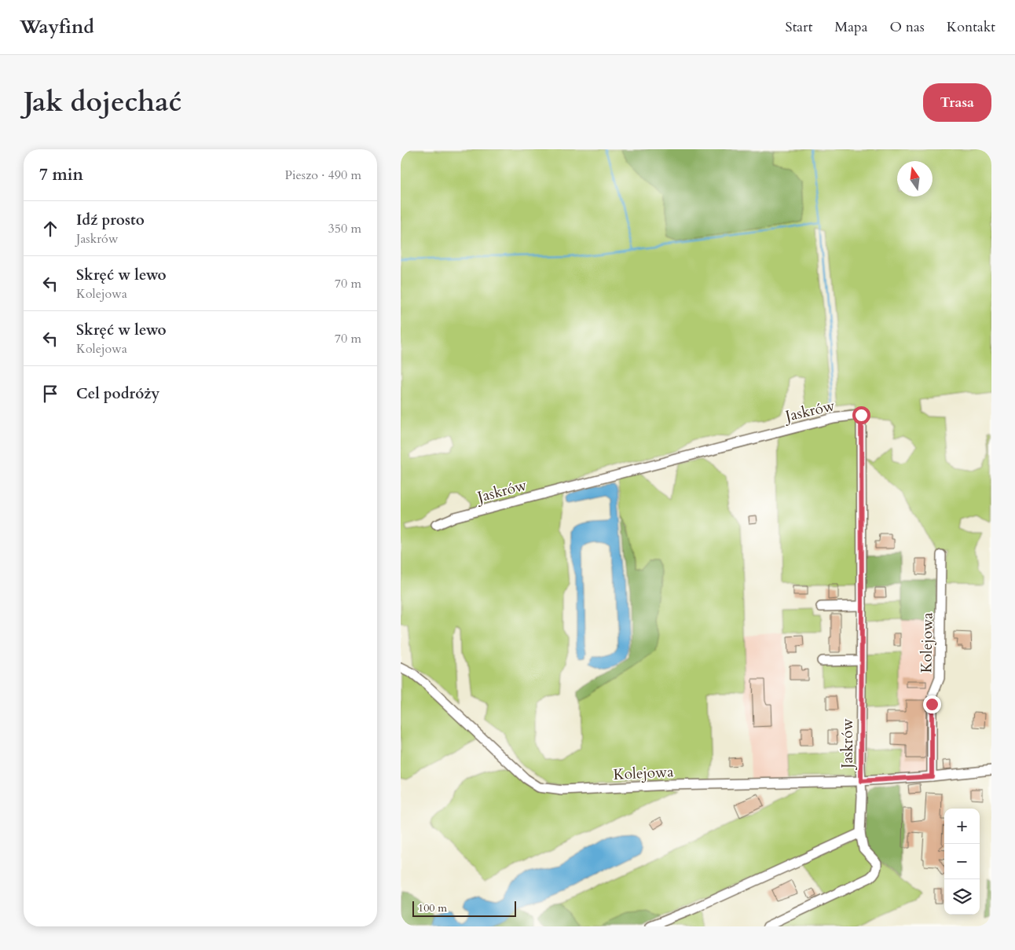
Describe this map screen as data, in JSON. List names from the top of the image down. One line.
{"streets":{"street":["Jaskrów","Kolejowa"]},"crossings":[["Jaskrów","Kolejowa"]],"scale_bar":"100 m","north":"top","page":{"header":"Wayfind","nav":["Start","Mapa","O nas","Kontakt"],"title":"Jak dojechać","buttons":"Trasa","heading":["7 min","Pieszo · 490 m"],"list":[["Idź prosto","Jaskrów","350 m"],["Skręć w lewo","Kolejowa","70 m"],["Skręć w lewo","Kolejowa","70 m"],"Cel podróży"],"map_buttons":["+","−"],"scale":"100 m"}}
